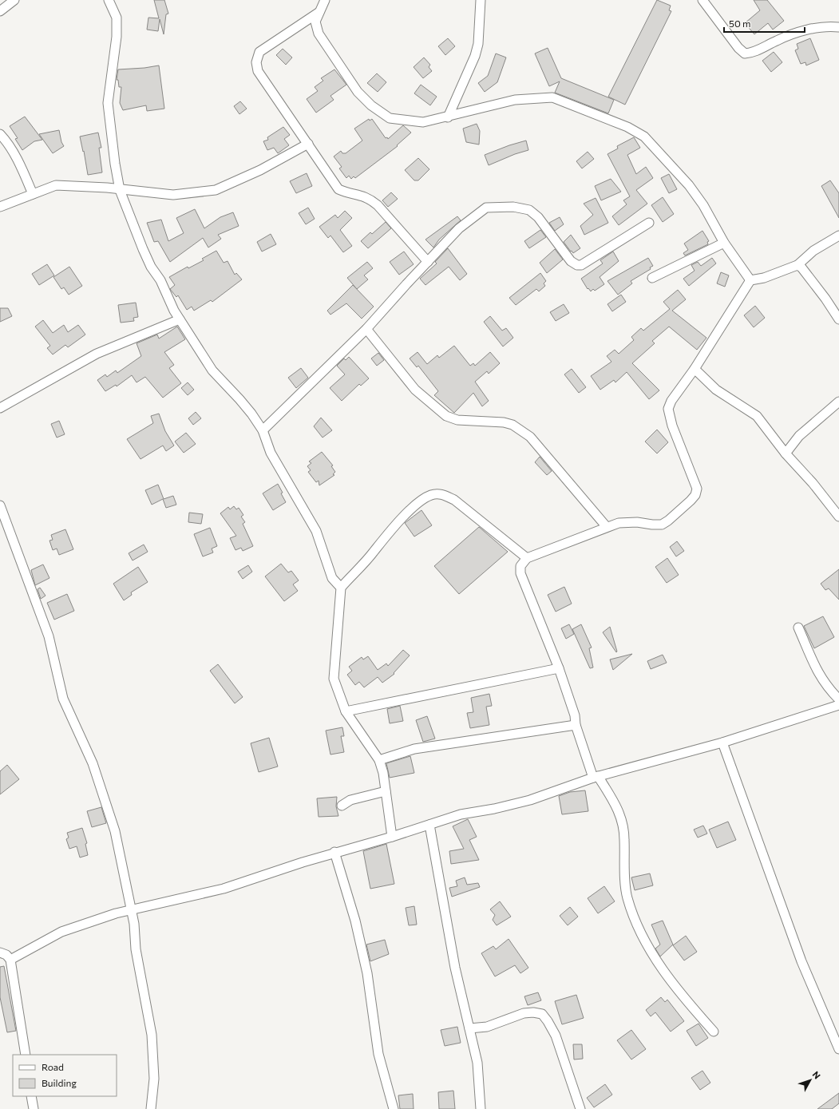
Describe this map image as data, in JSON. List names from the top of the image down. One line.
{"legend":["Road","Building"],"scale_bar":"50 m","north":"top right"}
